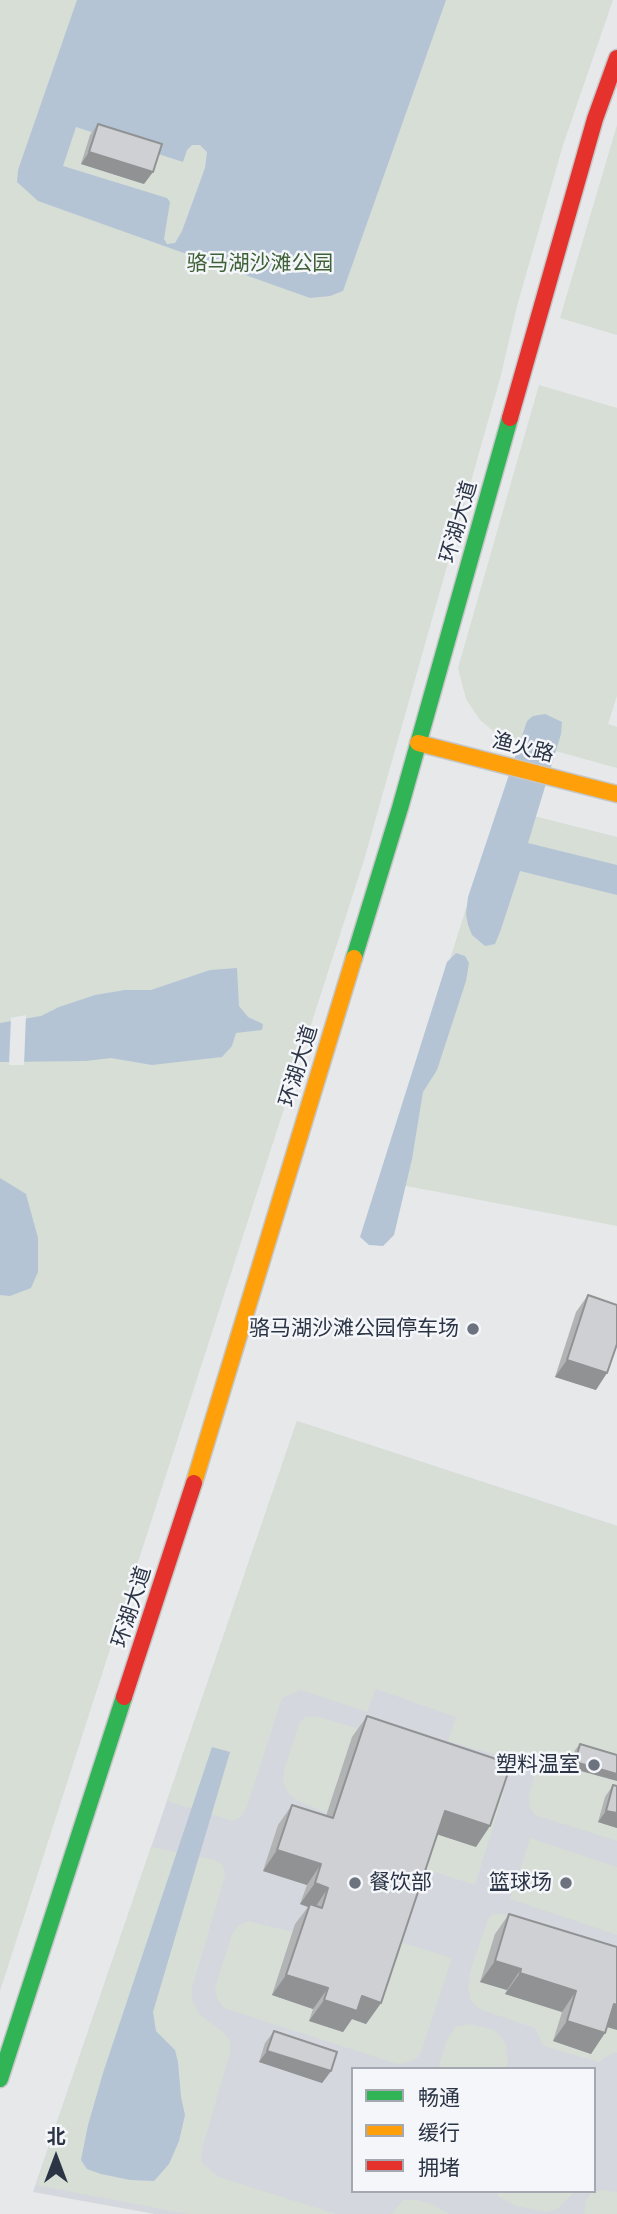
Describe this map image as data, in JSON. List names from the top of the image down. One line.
{"streets":{"main road":["环湖大道","渔火路"]},"crossings":[["环湖大道","渔火路"]],"parks":["骆马湖沙滩公园"],"places":["骆马湖沙滩公园停车场","塑料温室","餐饮部","篮球场"],"legend":["畅通","缓行","拥堵"],"north":"top"}
